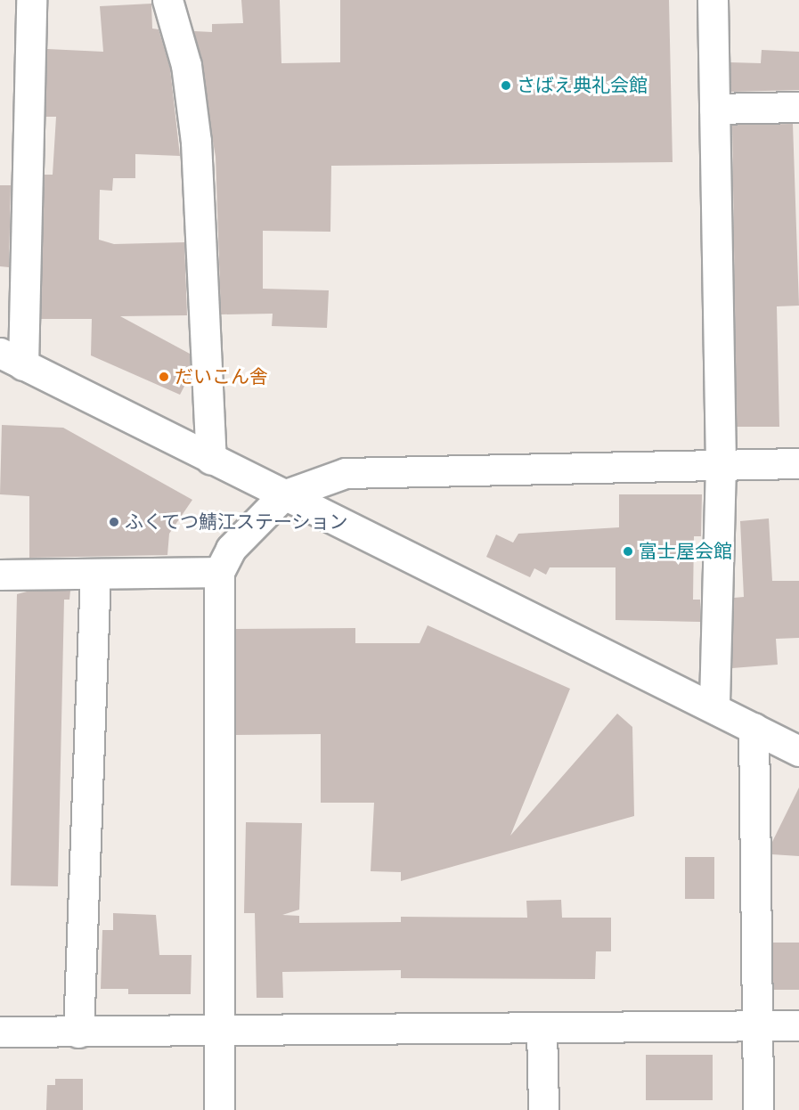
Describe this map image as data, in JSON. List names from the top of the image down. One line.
{"places":["さばえ典礼会館","だいこん舎","ふくてつ鯖江ステーション","富士屋会館"]}
